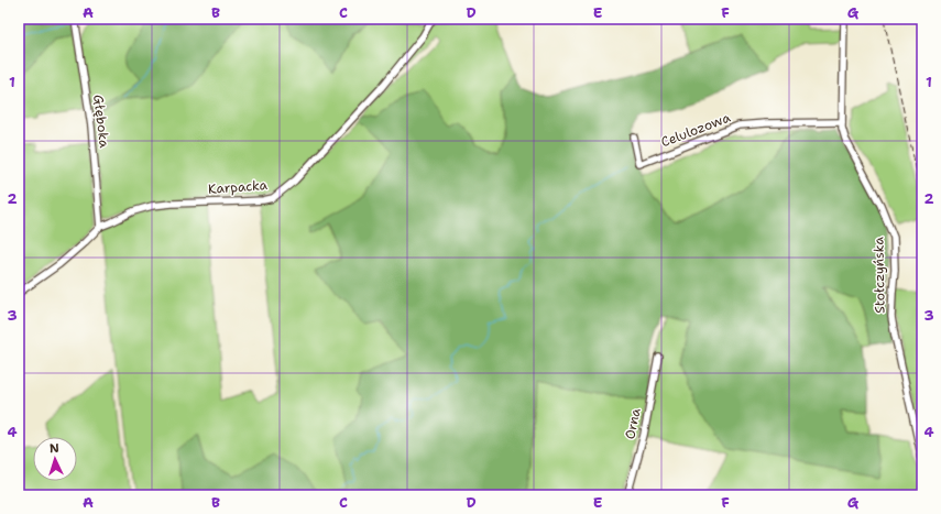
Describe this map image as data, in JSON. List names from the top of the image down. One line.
{"streets":{"street":["Głęboka","Celulozowa","Karpacka","Stołczyńska","Orna"]},"crossings":[["Głęboka","Karpacka"],["Celulozowa","Stołczyńska"]],"north":"top","grid":{"columns":["A","B","C","D","E","F","G"],"rows":["1","2","3","4"]}}
